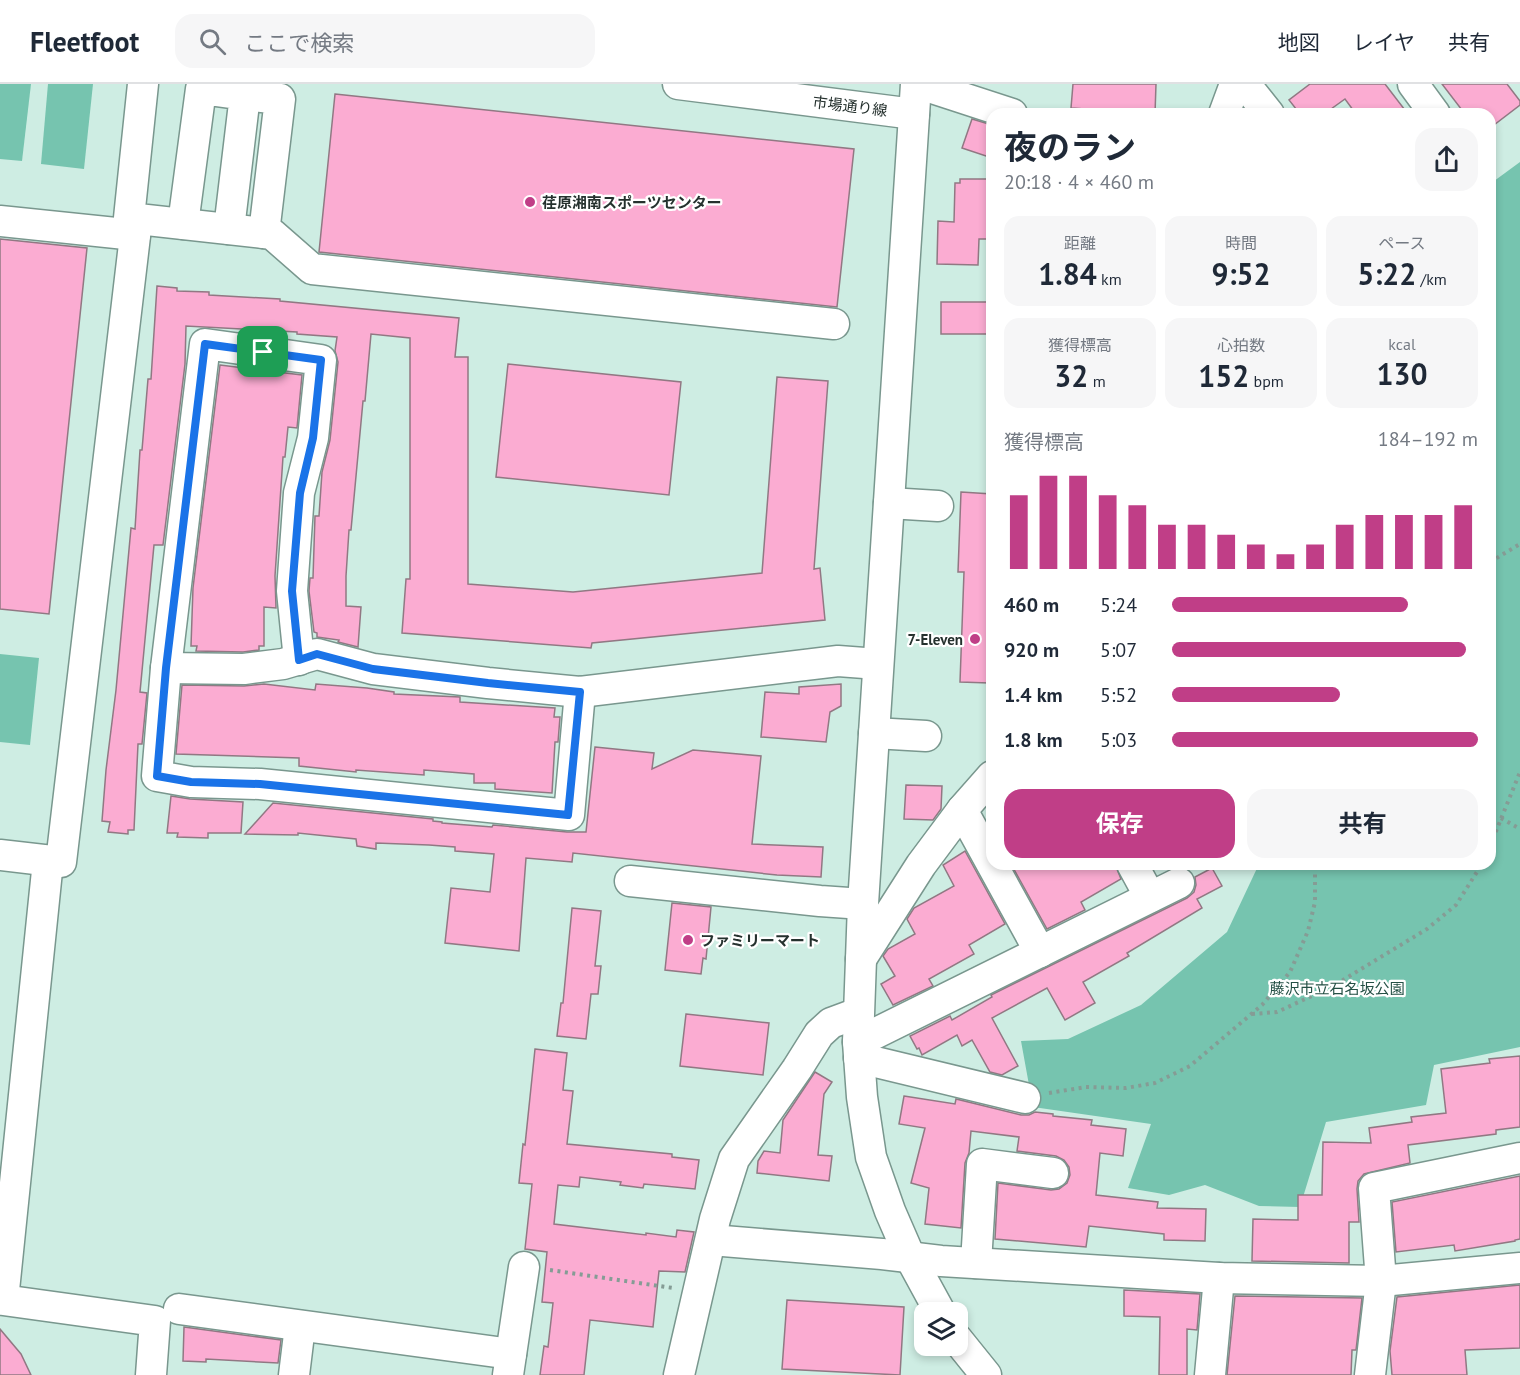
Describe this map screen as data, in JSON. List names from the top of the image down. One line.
{"streets":{"street":["市場通り線"]},"parks":["藤沢市立石名坂公園"],"places":["荏原湘南スポーツセンター","7-Eleven","ファミリーマート"],"page":{"header":"Fleetfoot","search":"ここで検索","nav":["地図","レイヤ","共有"],"heading":["夜のラン","20:18 · 4 × 460 m"],"stats":[["距離","1.84 km"],["時間","9:52"],["ペース","5:22 /km"],["獲得標高","32 m"],["心拍数","152 bpm"],["kcal","130"]],"chart":["獲得標高","184–192 m"],"list":[{"name":"460 m","note":"5:24"},{"name":"920 m","note":"5:07"},{"name":"1.4 km","note":"5:52"},{"name":"1.8 km","note":"5:03"}],"buttons":["保存","共有"]}}
